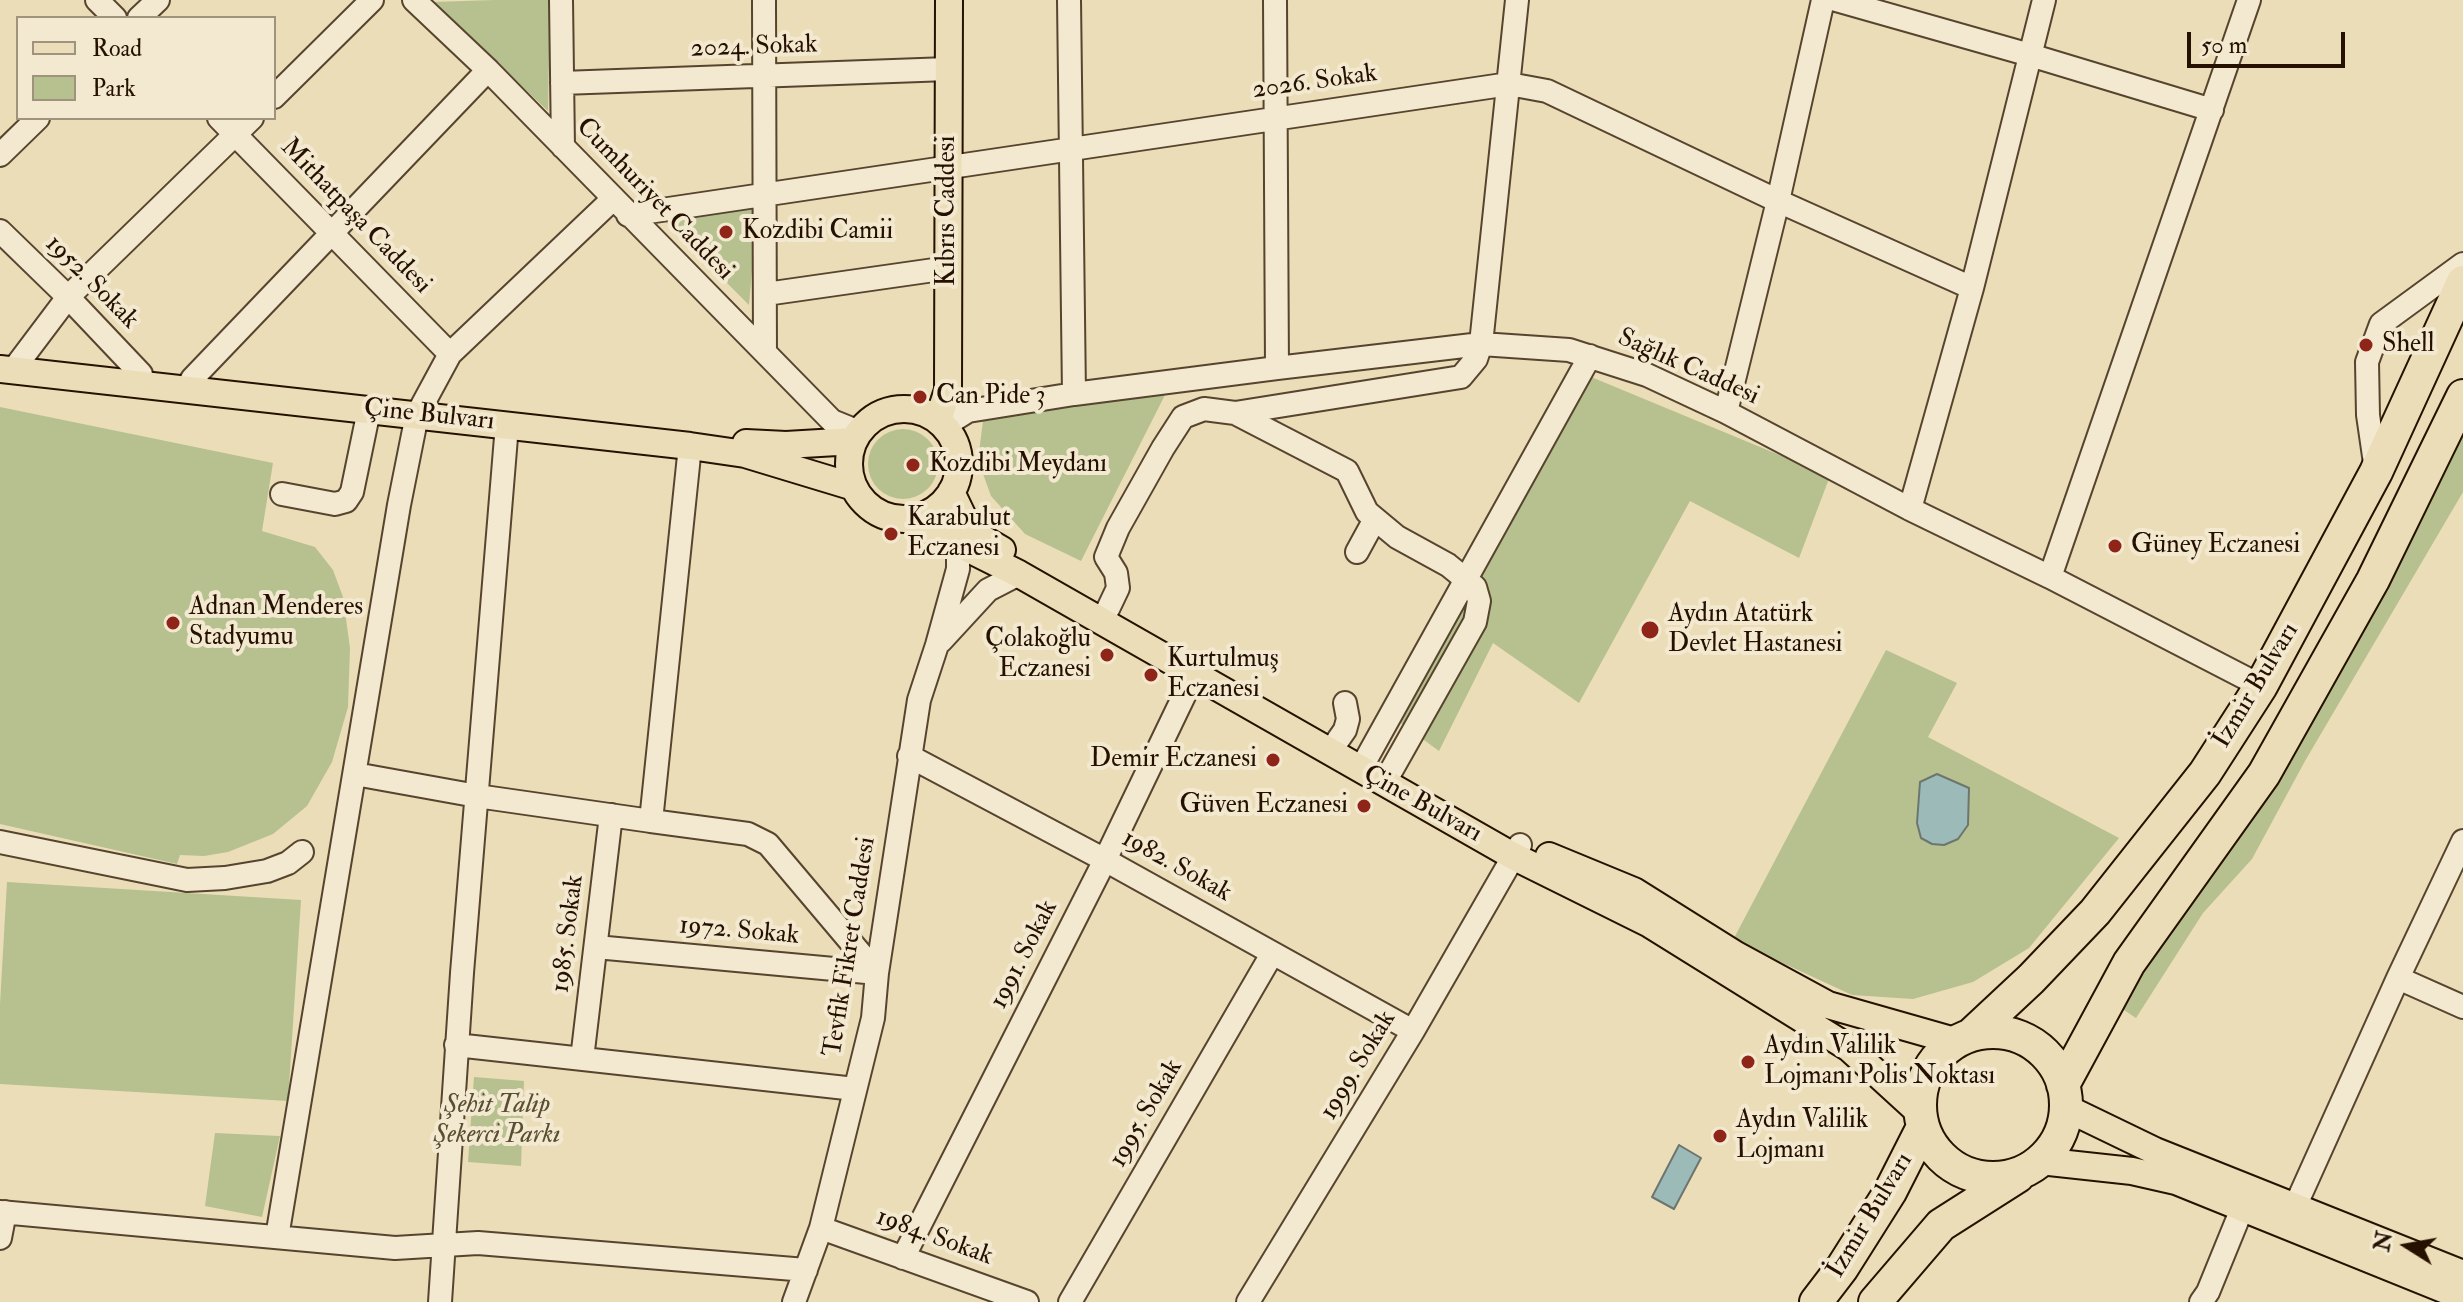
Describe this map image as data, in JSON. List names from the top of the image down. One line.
{"streets":{"highway":["İzmir Bulvarı"],"main road":["Kıbrıs Caddesi","Çine Bulvarı"],"street":["2024. Sokak","2026. Sokak","Cumhuriyet Caddesi","Mithatpaşa Caddesi","1952. Sokak","Sağlık Caddesi","1982. Sokak","1972. Sokak","1985. Sokak","Tevfik Fikret Caddesi","1991. Sokak","1999. Sokak","1995. Sokak","1984. Sokak"]},"crossings":[["2024. Sokak","Kıbrıs Caddesi"],["2026. Sokak","Cumhuriyet Caddesi"],["2026. Sokak","Kıbrıs Caddesi"],["Cumhuriyet Caddesi","Kıbrıs Caddesi"],["Cumhuriyet Caddesi","Sağlık Caddesi"],["Cumhuriyet Caddesi","Çine Bulvarı"],["Kıbrıs Caddesi","Sağlık Caddesi"],["Kıbrıs Caddesi","Çine Bulvarı"],["1952. Sokak","Çine Bulvarı"],["Sağlık Caddesi","Çine Bulvarı"],["Sağlık Caddesi","İzmir Bulvarı"],["Çine Bulvarı","İzmir Bulvarı"],["Çine Bulvarı","Tevfik Fikret Caddesi"],["Çine Bulvarı","1991. Sokak"],["Çine Bulvarı","1999. Sokak"],["1982. Sokak","Tevfik Fikret Caddesi"],["1982. Sokak","1991. Sokak"],["1982. Sokak","1999. Sokak"],["1982. Sokak","1995. Sokak"],["1972. Sokak","1985. Sokak"],["1972. Sokak","Tevfik Fikret Caddesi"],["Tevfik Fikret Caddesi","1984. Sokak"],["1991. Sokak","1984. Sokak"]],"parks":["Şehit Talip Şekerci Parkı"],"places":["Kozdibi Camii","Shell","Can Pide 3","Kozdibi Meydanı","Karabulut Eczanesi","Güney Eczanesi","Adnan Menderes Stadyumu","Aydın Atatürk Devlet Hastanesi","Çolakoğlu Eczanesi","Kurtulmuş Eczanesi","Demir Eczanesi","Güven Eczanesi","Aydın Valilik Lojmanı Polis Noktası","Aydın Valilik Lojmanı"],"legend":["Road","Park"],"scale_bar":"50 m","north":"left"}
